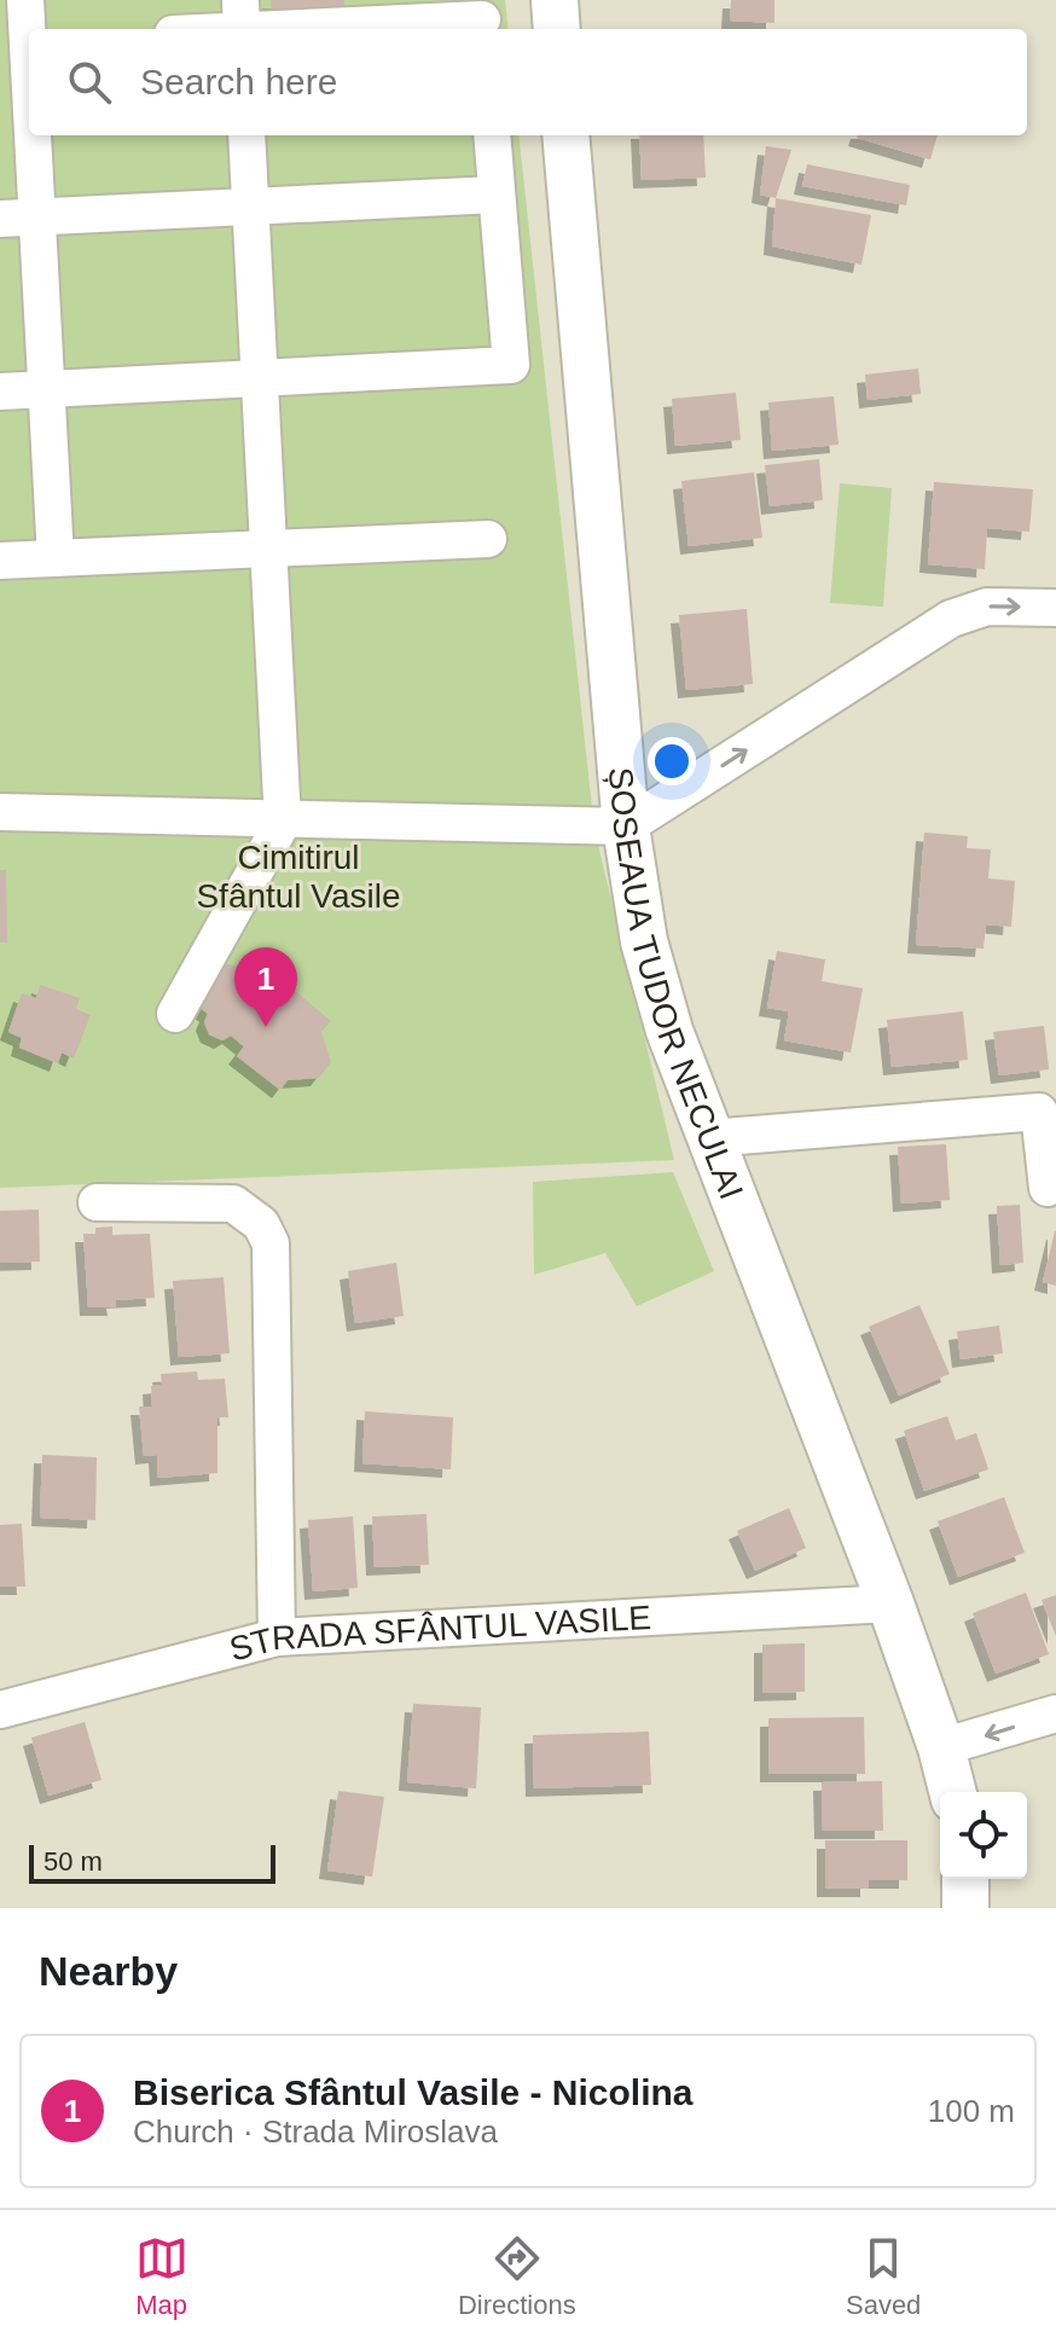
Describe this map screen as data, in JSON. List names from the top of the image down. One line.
{"streets":{"main road":["ȘOSEAUA TUDOR NECULAI"],"street":["STRADA SFÂNTUL VASILE"]},"crossings":[["ȘOSEAUA TUDOR NECULAI","STRADA SFÂNTUL VASILE"]],"parks":["Cimitirul Sfântul Vasile"],"scale_bar":"50 m","page":{"search":"Search here","pins":"1","scale":"50 m","heading":"Nearby","list":[{"mark":"1","name":"Biserica Sfântul Vasile - Nicolina","note":"Church · Strada Miroslava","value":"100 m"}],"nav":["Map","Directions","Saved"]}}
